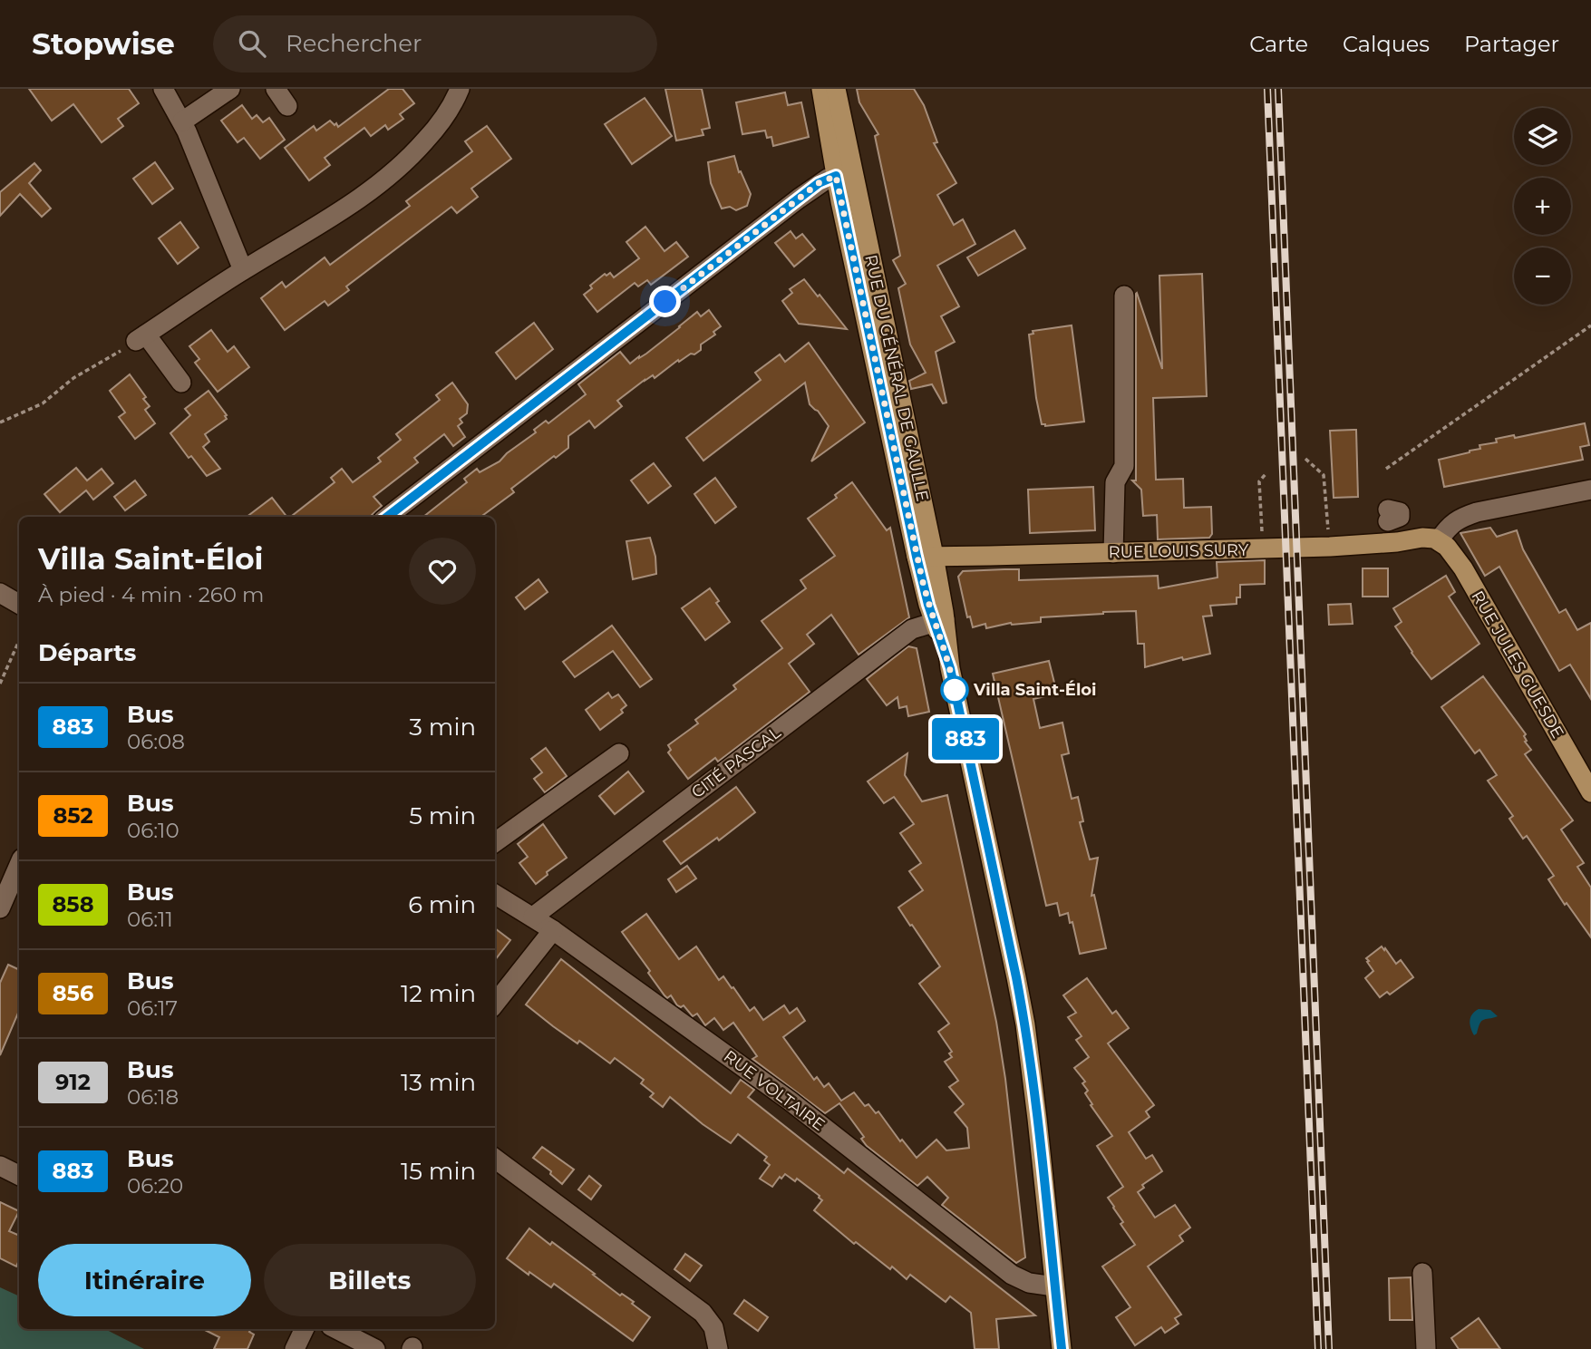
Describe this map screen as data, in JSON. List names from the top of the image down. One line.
{"streets":{"main road":["RUE DU GÉNÉRAL DE GAULLE","RUE LOUIS SURY","RUE JULES GUESDE"],"street":["CITÉ PASCAL","RUE VOLTAIRE"]},"crossings":[["RUE DU GÉNÉRAL DE GAULLE","RUE LOUIS SURY"],["RUE DU GÉNÉRAL DE GAULLE","CITÉ PASCAL"],["RUE DU GÉNÉRAL DE GAULLE","RUE VOLTAIRE"],["RUE LOUIS SURY","RUE JULES GUESDE"],["CITÉ PASCAL","RUE VOLTAIRE"]],"places":["Villa Saint-Éloi"],"lines":["bus line 883"],"page":{"header":"Stopwise","search":"Rechercher","nav":["Carte","Calques","Partager"],"on_map":"883","map_buttons":["+","−"],"heading":[["Villa Saint-Éloi","À pied · 4 min · 260 m"],"Départs"],"list":[{"mark":"883","name":"Bus","note":"06:08","value":"3 min"},{"mark":"852","name":"Bus","note":"06:10","value":"5 min"},{"mark":"858","name":"Bus","note":"06:11","value":"6 min"},{"mark":"856","name":"Bus","note":"06:17","value":"12 min"},{"mark":"912","name":"Bus","note":"06:18","value":"13 min"},{"mark":"883","name":"Bus","note":"06:20","value":"15 min"}],"buttons":["Itinéraire","Billets"]}}
